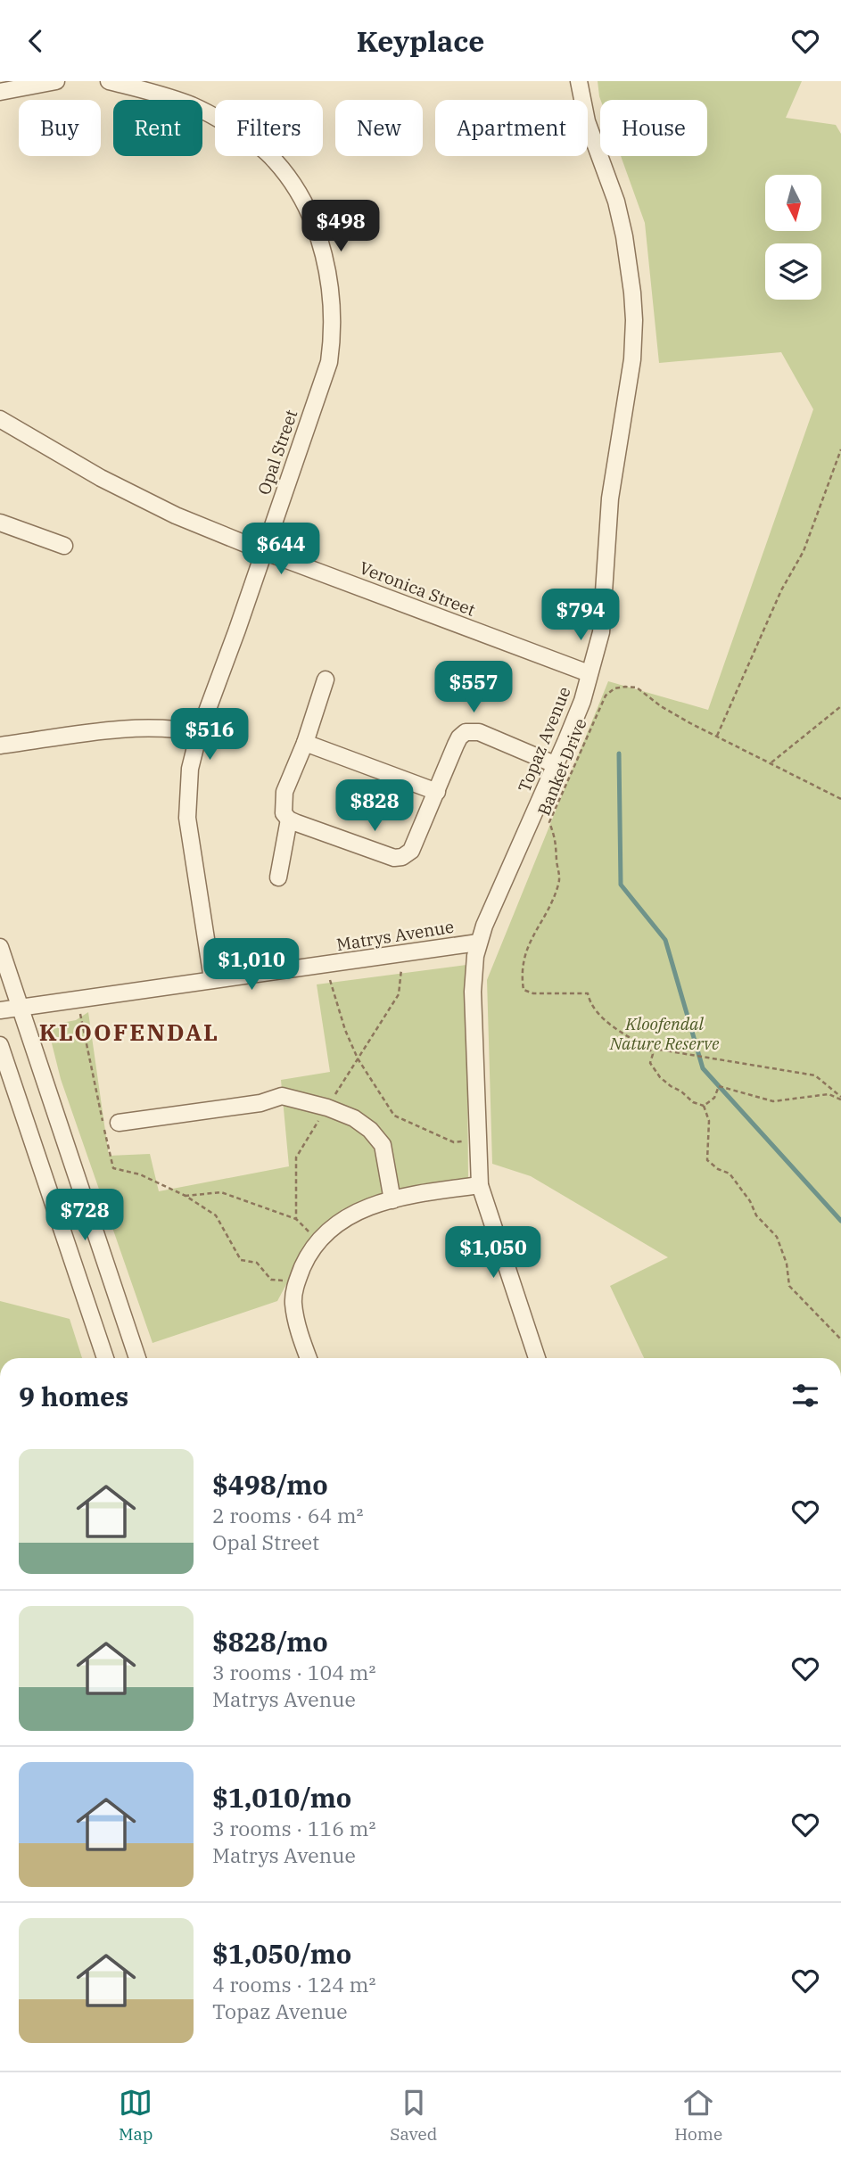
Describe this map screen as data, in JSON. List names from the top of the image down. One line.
{"streets":{"street":["Opal Street","Veronica Street","Topaz Avenue","Matrys Avenue"],"path":["Banket Drive"]},"crossings":[["Opal Street","Veronica Street"],["Opal Street","Matrys Avenue"],["Veronica Street","Topaz Avenue"],["Topaz Avenue","Matrys Avenue"]],"districts":["KLOOFENDAL"],"parks":["Kloofendal Nature Reserve"],"north":"bottom","page":{"header":"Keyplace","chip":["Buy","Rent","Filters","New","Apartment","House"],"price":["$498","$644","$794","$557","$516","$828","$1,010","$728","$1,050"],"heading":"9 homes","list":[{"name":"$498/mo","note":"2 rooms · 64 m² · Opal Street"},{"name":"$828/mo","note":"3 rooms · 104 m² · Matrys Avenue"},{"name":"$1,010/mo","note":"3 rooms · 116 m² · Matrys Avenue"},{"name":"$1,050/mo","note":"4 rooms · 124 m² · Topaz Avenue"}],"tabs":["Map","Saved","Home"]}}
